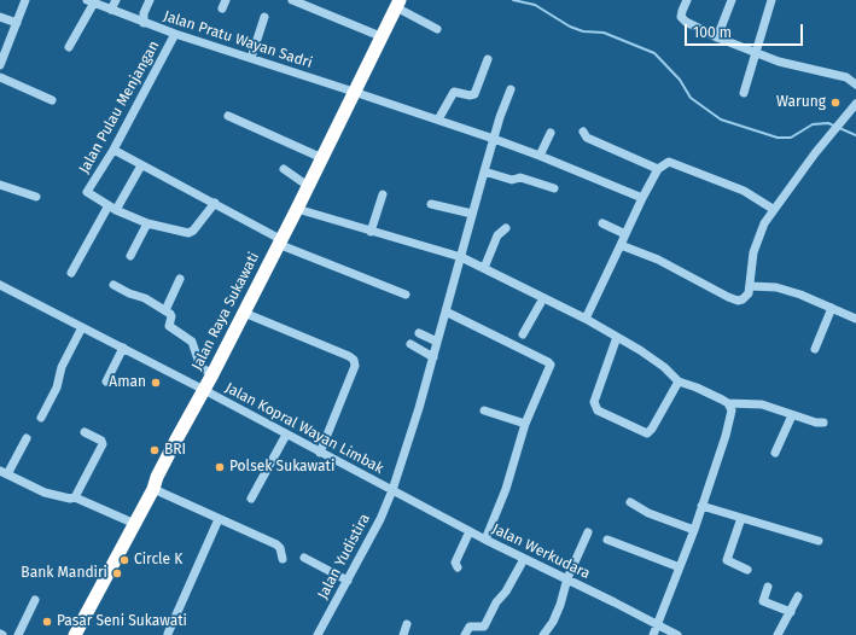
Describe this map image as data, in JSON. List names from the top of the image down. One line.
{"streets":{"highway":["Jalan Raya Sukawati"],"street":["Jalan Pratu Wayan Sadri","Jalan Pulau Menjangan","Jalan Kopral Wayan Limbak","Jalan Werkudara","Jalan Yudistira"]},"crossings":[["Jalan Pratu Wayan Sadri","Jalan Pulau Menjangan"],["Jalan Pratu Wayan Sadri","Jalan Raya Sukawati"],["Jalan Pratu Wayan Sadri","Jalan Yudistira"],["Jalan Raya Sukawati","Jalan Kopral Wayan Limbak"],["Jalan Kopral Wayan Limbak","Jalan Werkudara"],["Jalan Kopral Wayan Limbak","Jalan Yudistira"],["Jalan Werkudara","Jalan Yudistira"]],"places":["Warung","Aman","BRI","Polsek Sukawati","Circle K","Bank Mandiri","Pasar Seni Sukawati"],"scale_bar":"100 m"}
